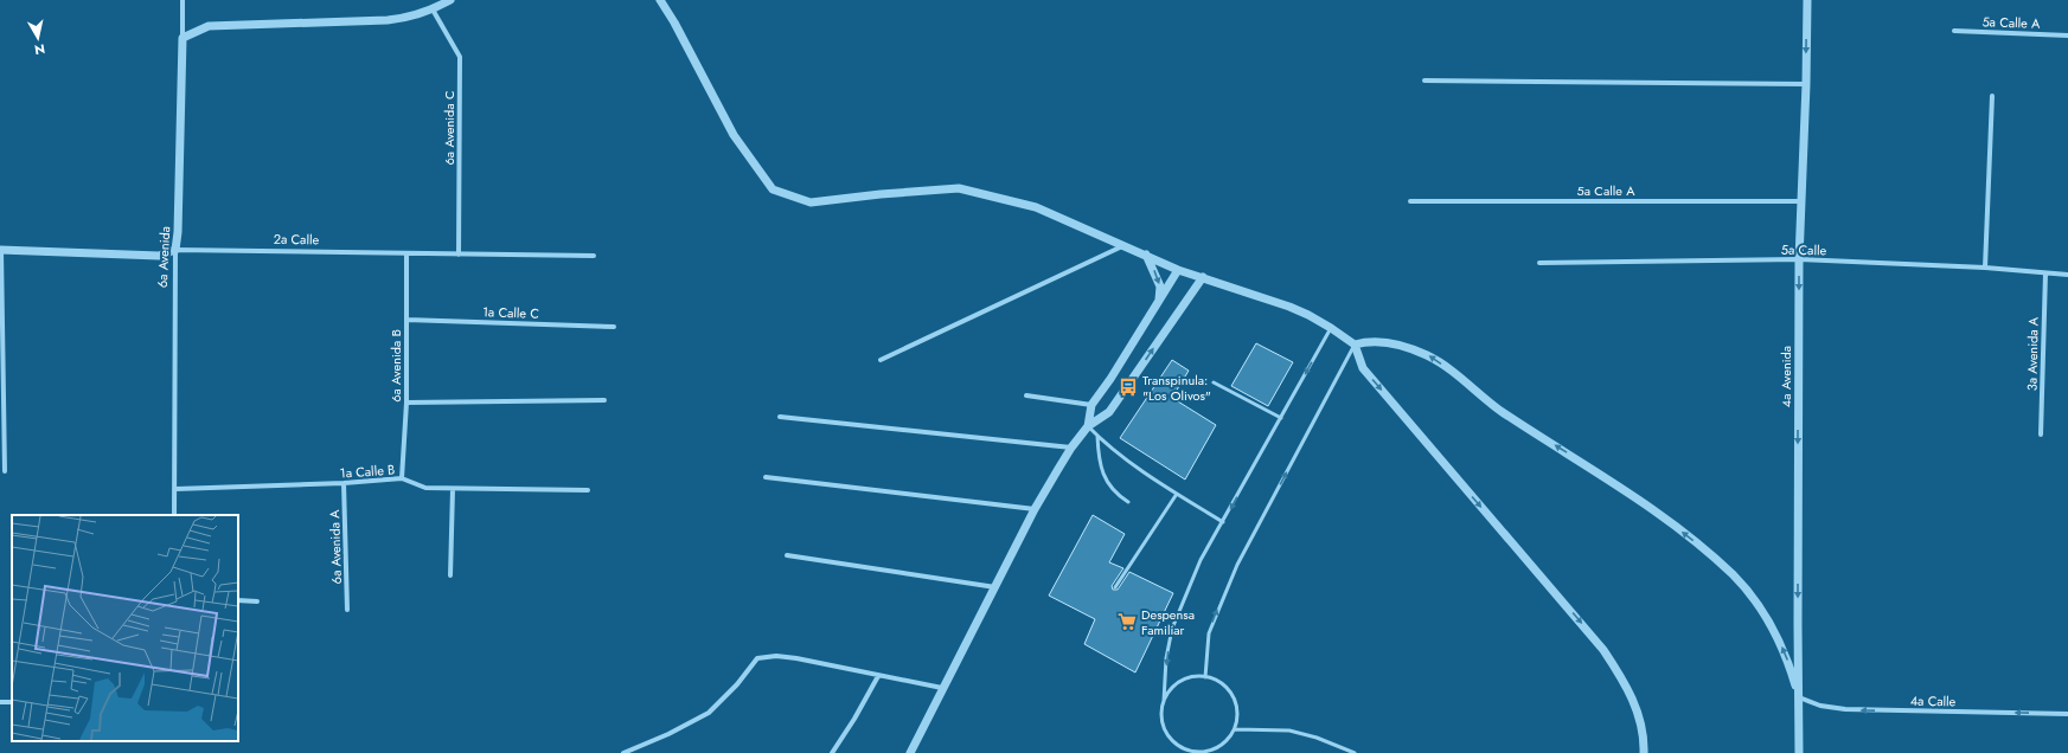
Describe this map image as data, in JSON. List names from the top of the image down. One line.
{"streets":{"street":["5a Calle A","6a Avenida C","2a Calle","5a Calle","6a Avenida","1a Calle C","3a Avenida A","6a Avenida B","4a Avenida","1a Calle B","6a Avenida A","4a Calle"]},"crossings":[["5a Calle A","4a Avenida"],["6a Avenida C","2a Calle"],["2a Calle","6a Avenida"],["2a Calle","6a Avenida B"],["5a Calle","3a Avenida A"],["5a Calle","4a Avenida"],["6a Avenida","1a Calle B"],["1a Calle C","6a Avenida B"],["6a Avenida B","1a Calle B"],["4a Avenida","4a Calle"],["1a Calle B","6a Avenida A"]],"one_way":["4a Avenida","4a Calle"],"places":{"bus stop":["Transpinula: \"Los Olivos\""],"supermarket":["Despensa Familiar"]},"north":"bottom"}
